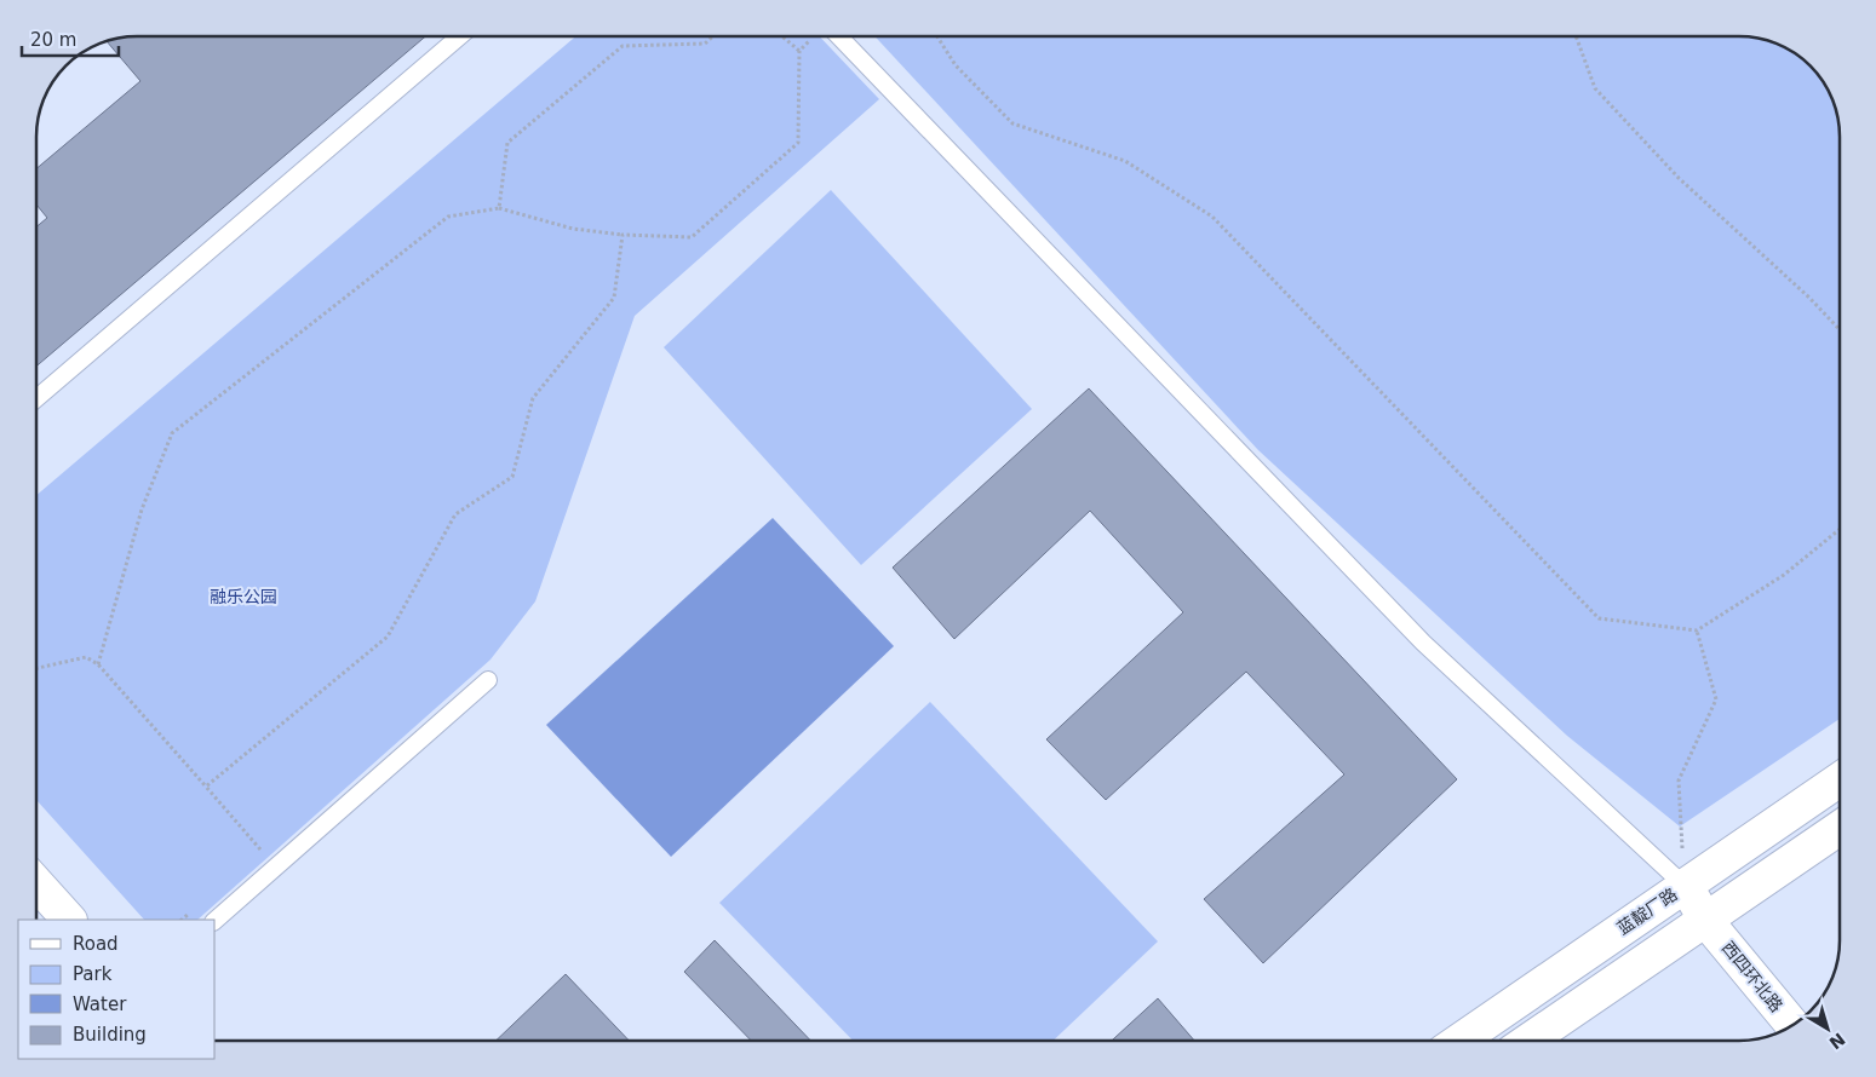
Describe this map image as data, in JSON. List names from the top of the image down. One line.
{"streets":{"street":["蓝靛厂路","西四环北路"]},"crossings":[["蓝靛厂路","西四环北路"]],"parks":["融乐公园"],"legend":["Road","Park","Water","Building"],"scale_bar":"20 m","north":"bottom right"}
